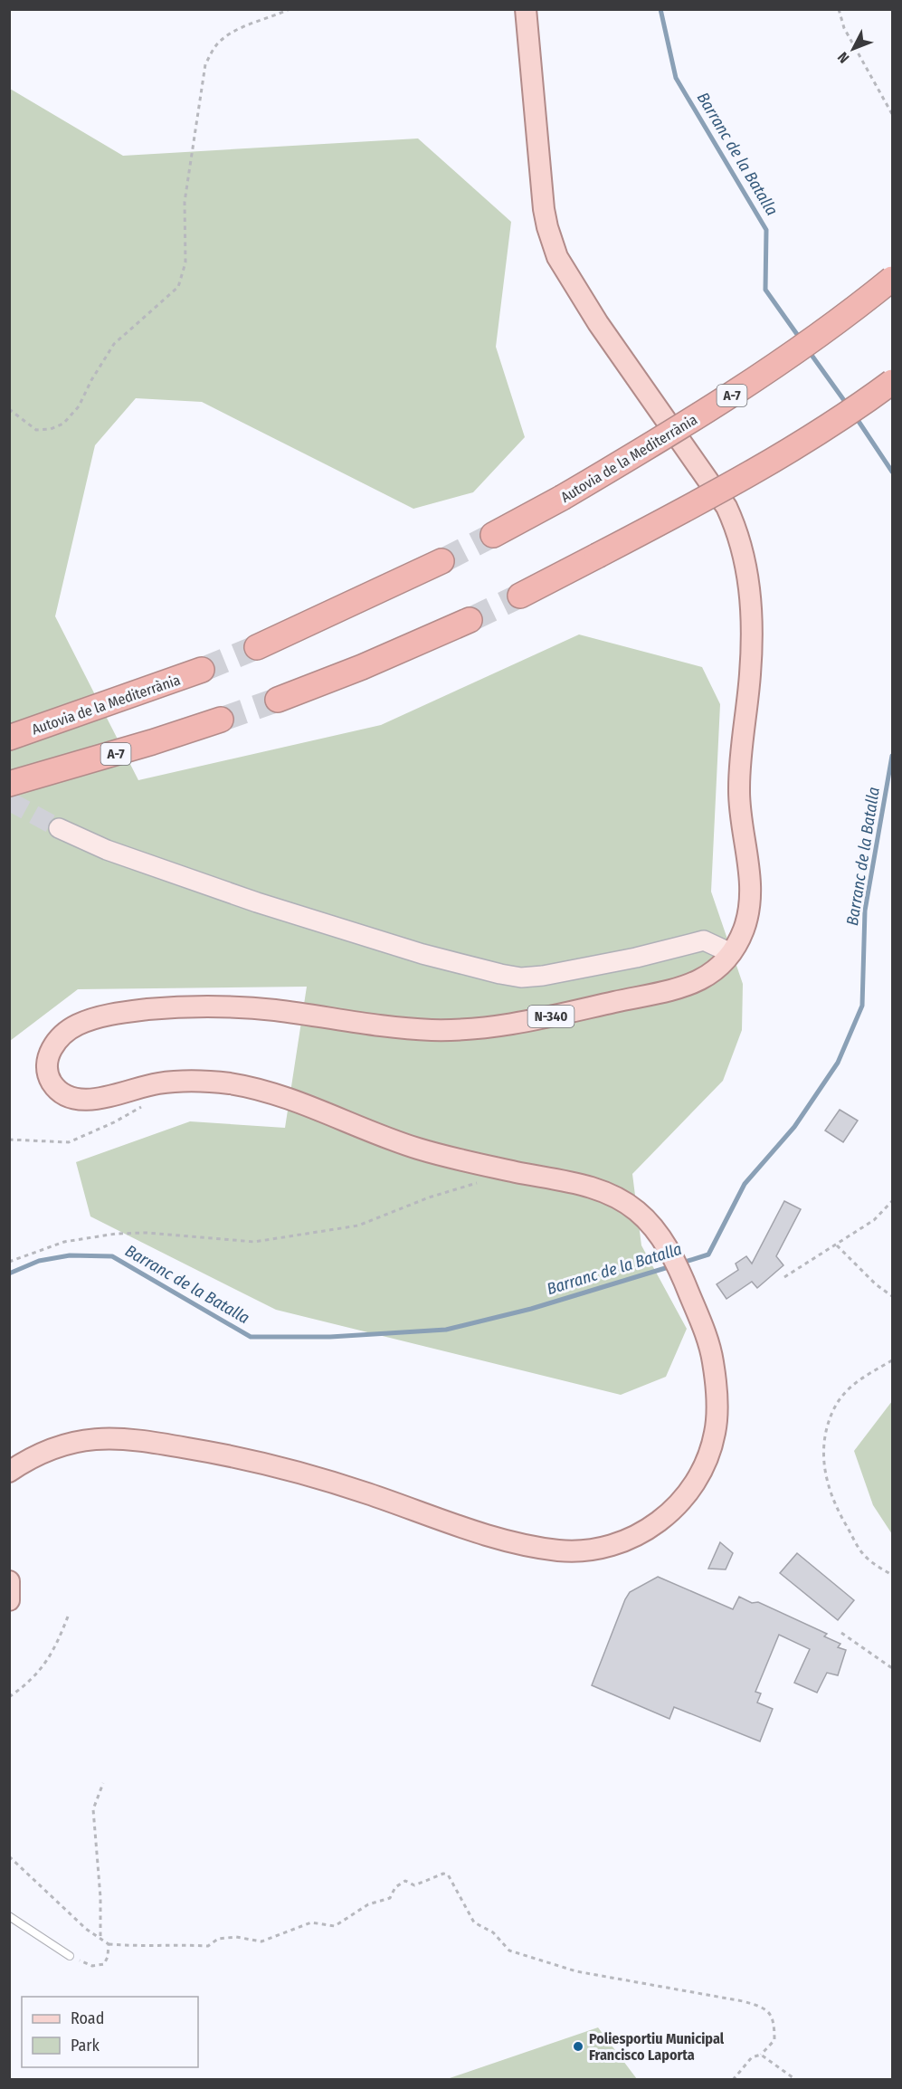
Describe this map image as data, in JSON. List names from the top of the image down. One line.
{"streets":{"highway":["A-7","Autovia de la Mediterrània"],"main road":["N-340"]},"water":["Barranc de la Batalla"],"places":["Poliesportiu Municipal Francisco Laporta"],"legend":["Road","Park"],"north":"bottom left"}
